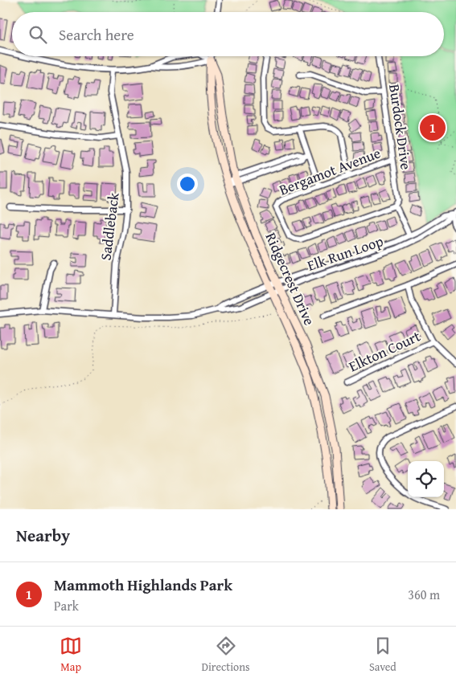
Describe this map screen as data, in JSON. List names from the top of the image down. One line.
{"streets":{"street":["Burdock Drive","Bergamot Avenue","Saddleback","Elk Run Loop","Ridgecrest Drive","Elkton Court"]},"crossings":[["Burdock Drive","Bergamot Avenue"],["Saddleback","Elk Run Loop"],["Elk Run Loop","Ridgecrest Drive"]],"page":{"search":"Search here","pins":"1","heading":"Nearby","list":[{"mark":"1","name":"Mammoth Highlands Park","note":"Park","value":"360 m"}],"nav":["Map","Directions","Saved"]}}
